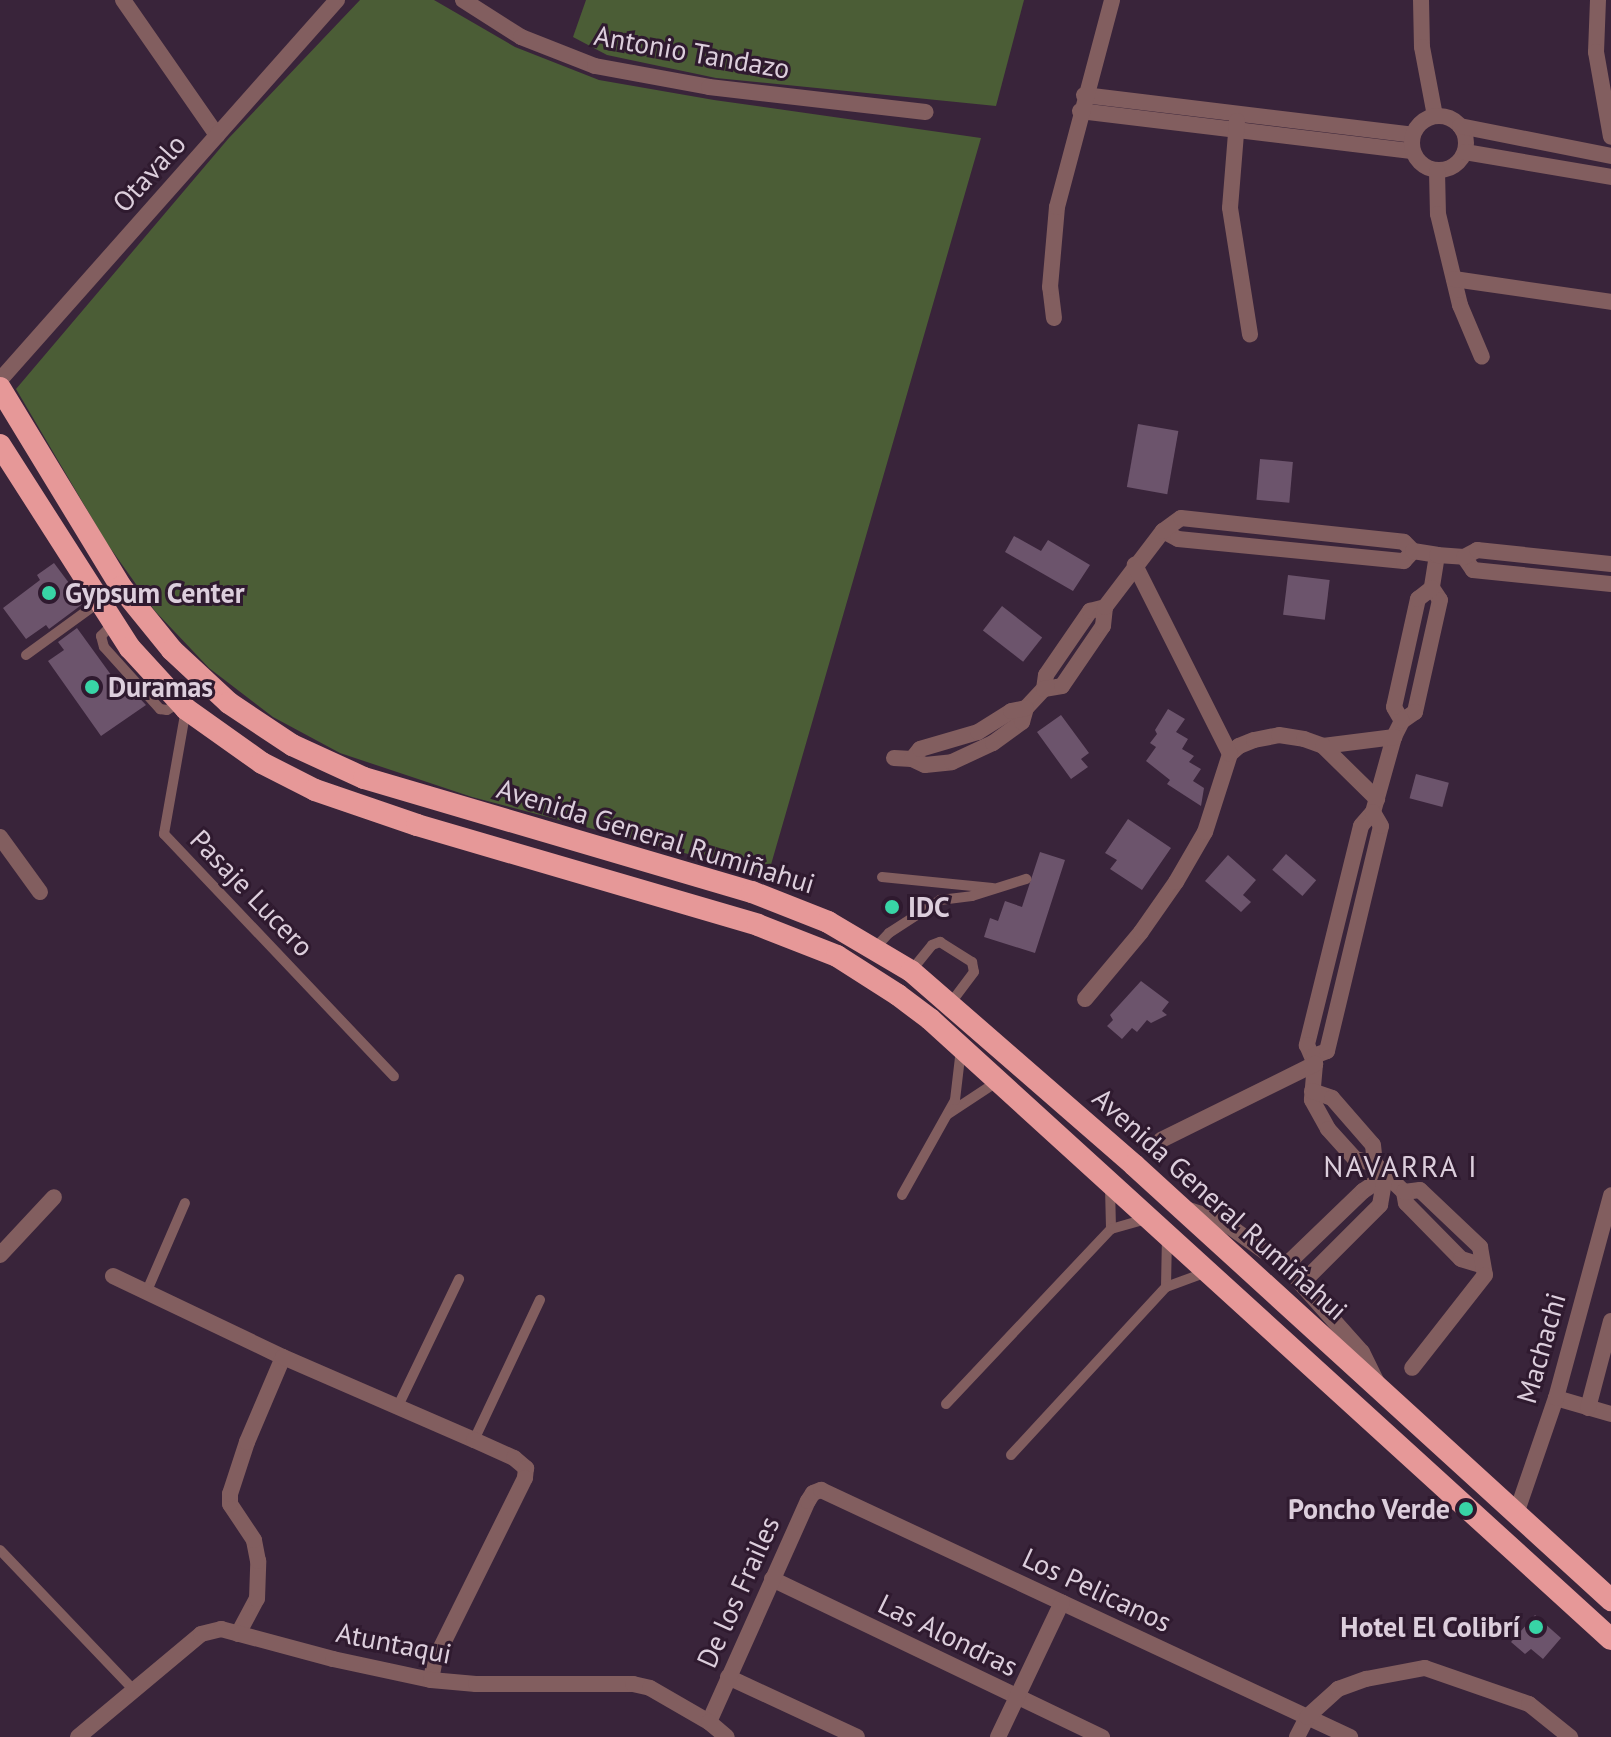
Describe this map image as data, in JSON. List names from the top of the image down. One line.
{"streets":{"highway":["Avenida General Rumiñahui"],"street":["Antonio Tandazo","Otavalo","Machachi","Los Pelicanos","De los Frailes","Las Alondras","Atuntaqui"],"lane":["Pasaje Lucero"]},"crossings":[["Avenida General Rumiñahui","Pasaje Lucero"],["Avenida General Rumiñahui","Machachi"],["Los Pelicanos","De los Frailes"],["De los Frailes","Las Alondras"],["De los Frailes","Atuntaqui"]],"districts":["NAVARRA I"],"places":["Gypsum Center","Duramas","IDC","Poncho Verde","Hotel El Colibrí"]}
